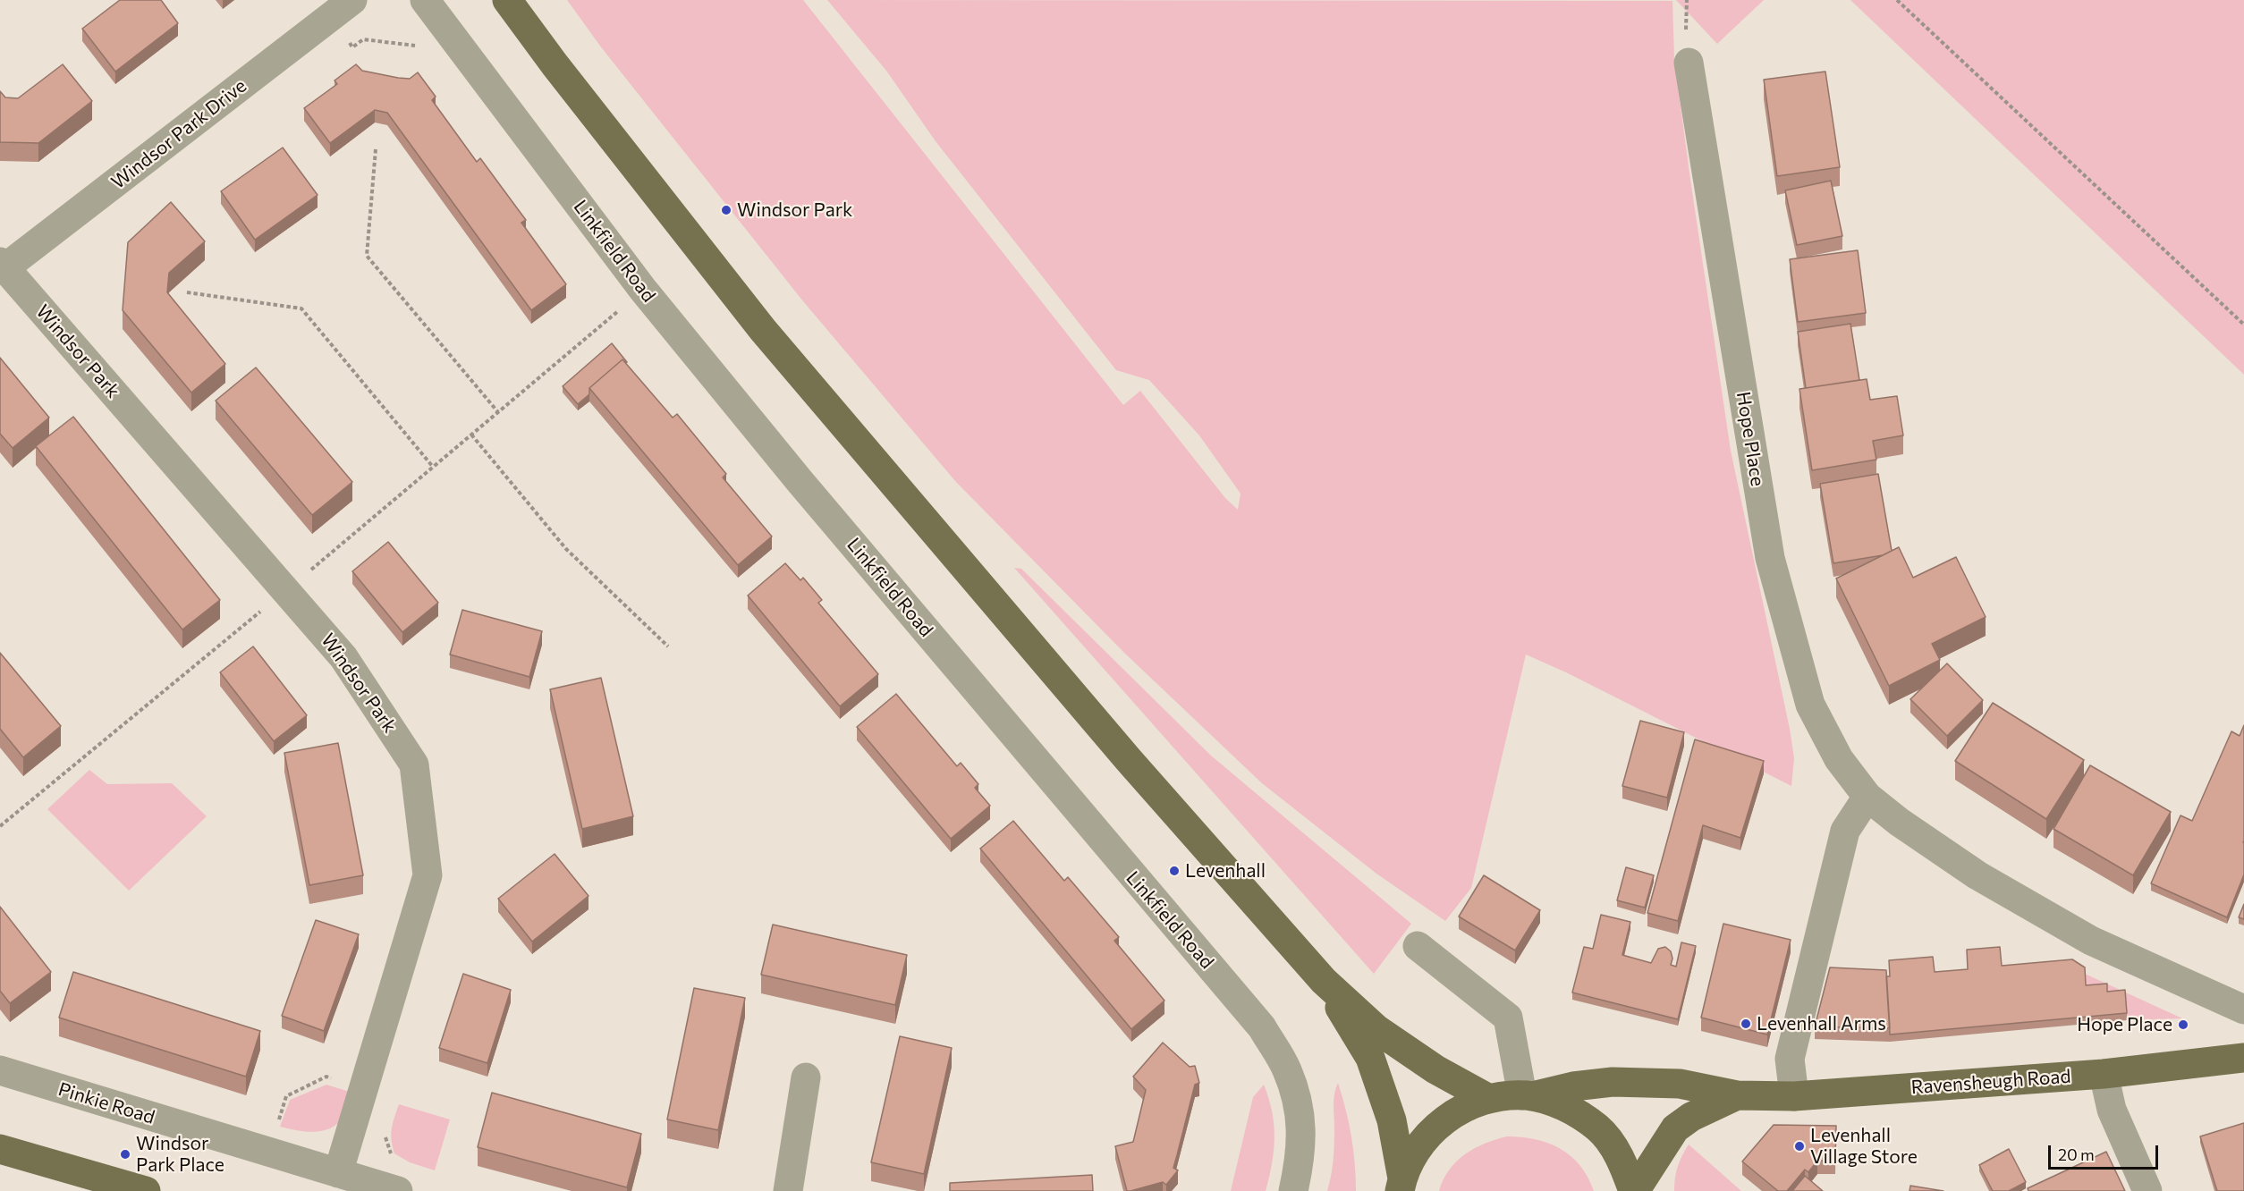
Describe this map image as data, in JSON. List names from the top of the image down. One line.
{"streets":{"main road":["Ravensheugh Road"],"street":["Windsor Park Drive","Linkfield Road","Windsor Park","Hope Place","Pinkie Road"]},"crossings":[["Windsor Park Drive","Windsor Park"],["Windsor Park","Pinkie Road"]],"places":["Windsor Park","Levenhall","Levenhall Arms","Hope Place","Levenhall Village Store","Windsor Park Place"],"scale_bar":"20 m"}
